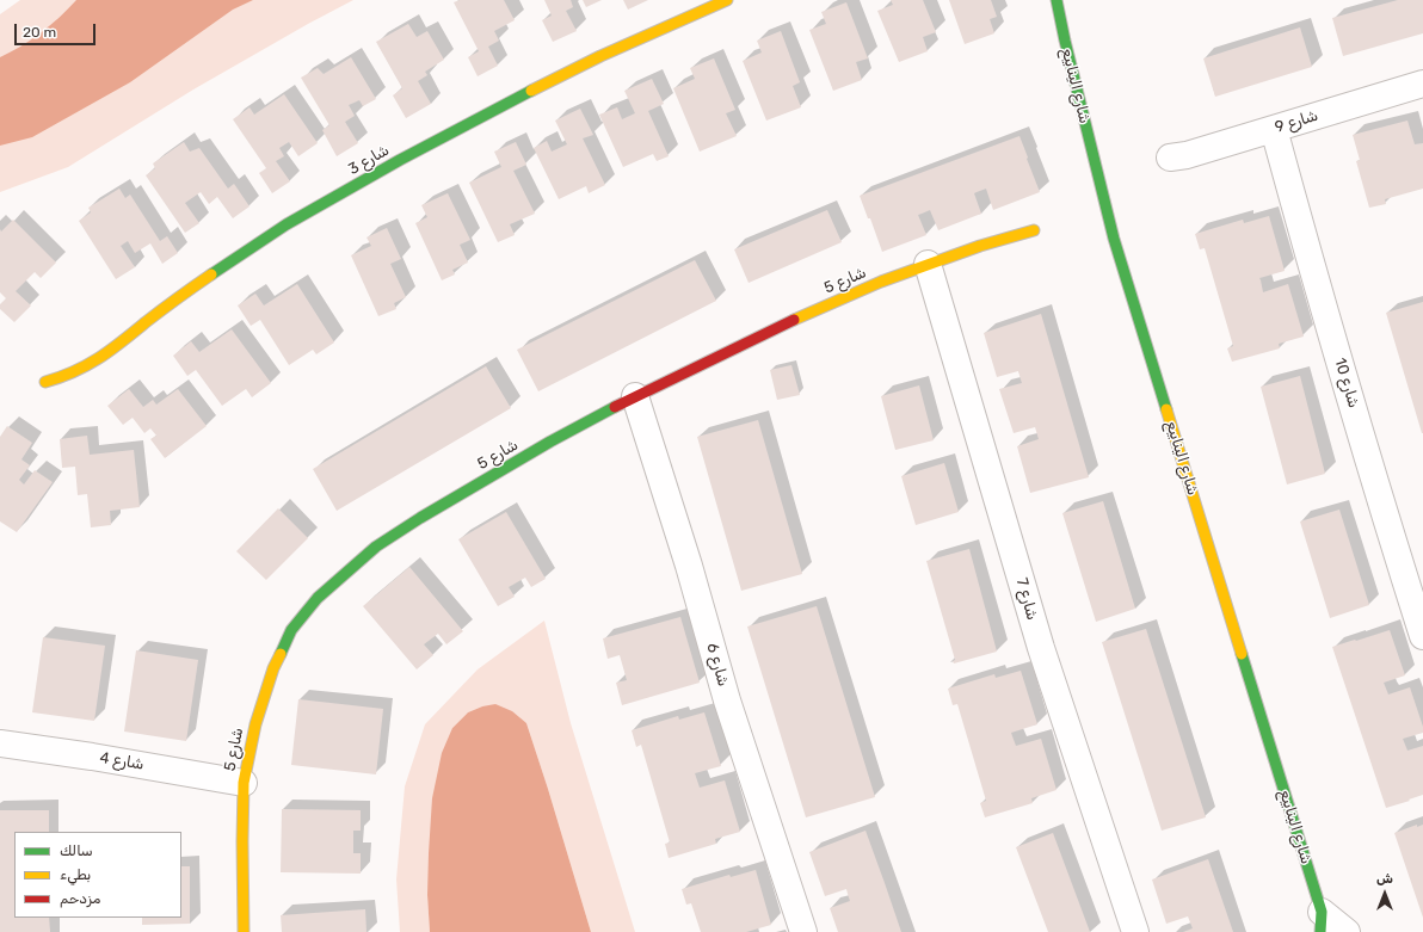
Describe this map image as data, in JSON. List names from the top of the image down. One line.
{"streets":{"street":["شارع الينابيع","شارع 9","شارع 3","شارع 5","شارع 10","شارع 7","شارع 6","شارع 4"]},"crossings":[["شارع 9","شارع 10"],["شارع 5","شارع 7"],["شارع 5","شارع 6"],["شارع 5","شارع 4"]],"legend":["سالك","بطيء","مزدحم"],"scale_bar":"20 m","north":"top"}
